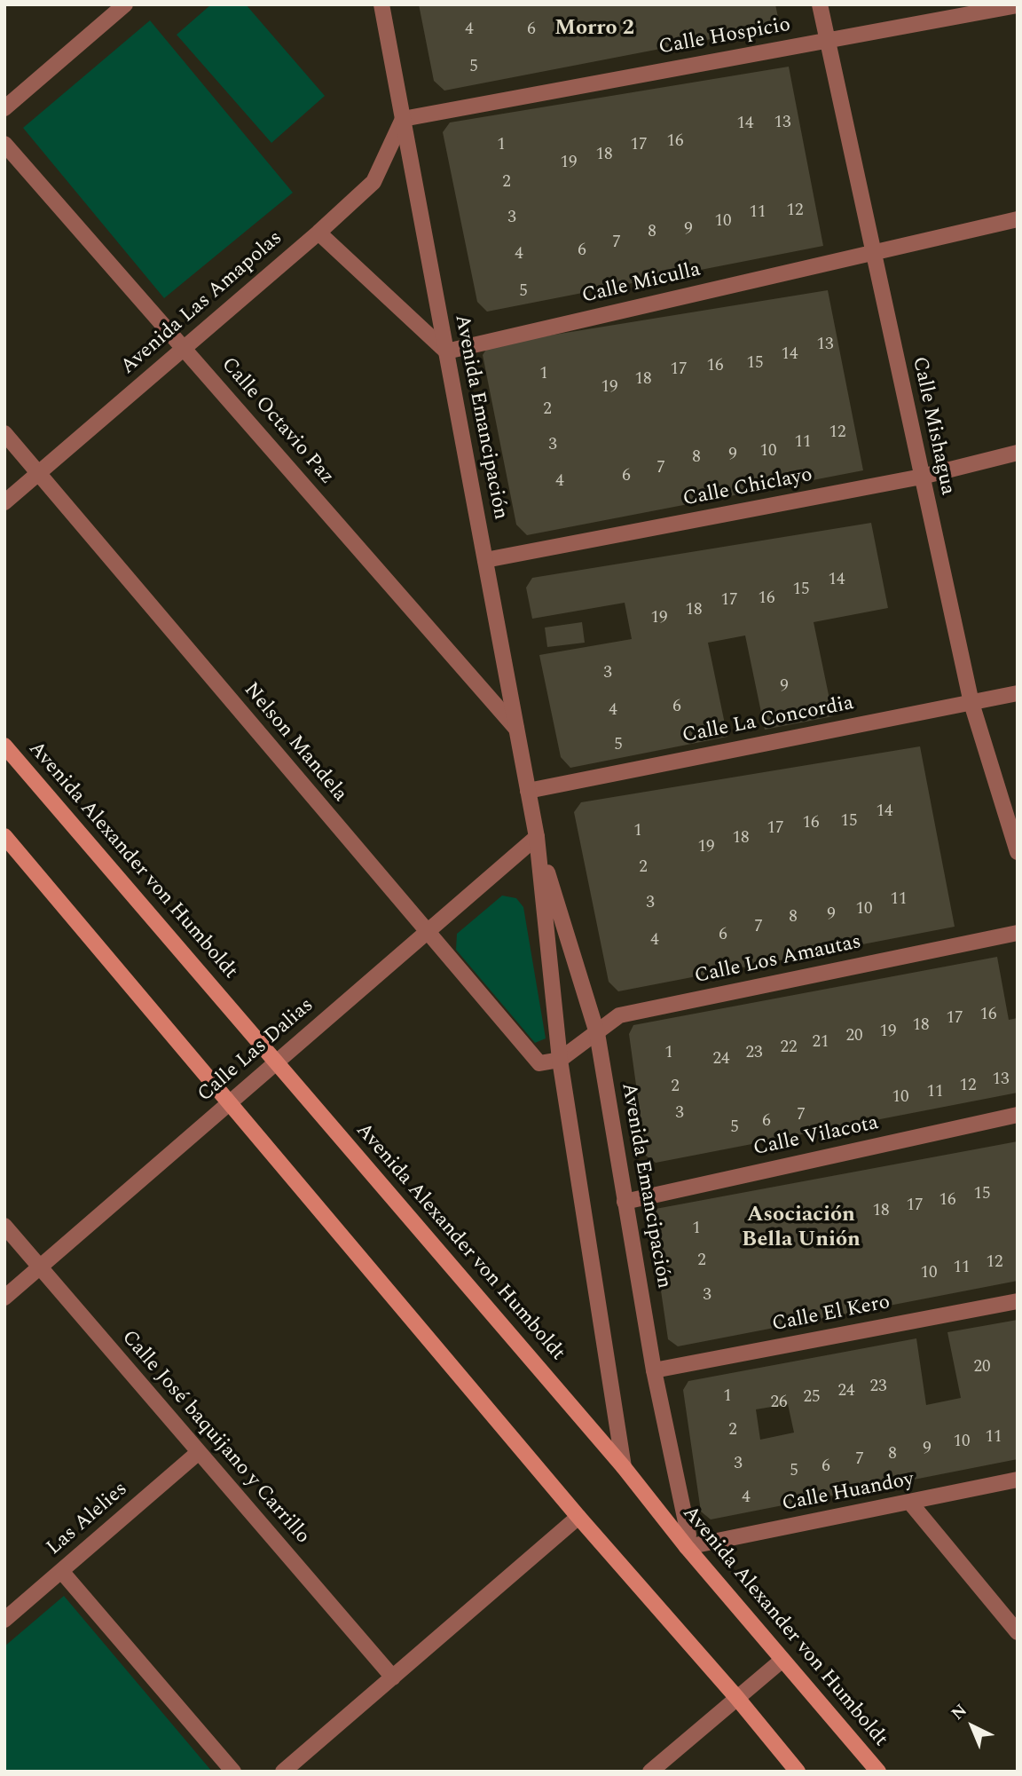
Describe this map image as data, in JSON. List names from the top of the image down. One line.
{"streets":{"main road":["Avenida Alexander von Humboldt"],"street":["Calle Hospicio","Calle Miculla","Avenida Las Amapolas","Avenida Emancipación","Calle Octavio Paz","Calle Mishagua","Calle Chiclayo","Calle La Concordia","Nelson Mandela","Calle Los Amautas","Calle Las Dalias","Calle Vilacota","Calle El Kero","Calle José baquijano y Carrillo","Calle Huandoy","Las Alelies"]},"crossings":[["Calle Hospicio","Avenida Las Amapolas"],["Calle Hospicio","Avenida Emancipación"],["Calle Hospicio","Calle Mishagua"],["Calle Miculla","Avenida Emancipación"],["Calle Miculla","Calle Mishagua"],["Avenida Las Amapolas","Avenida Emancipación"],["Avenida Las Amapolas","Calle Octavio Paz"],["Avenida Las Amapolas","Nelson Mandela"],["Avenida Emancipación","Calle Octavio Paz"],["Avenida Emancipación","Calle Chiclayo"],["Avenida Emancipación","Calle La Concordia"],["Avenida Emancipación","Nelson Mandela"],["Avenida Emancipación","Avenida Alexander von Humboldt"],["Avenida Emancipación","Calle Los Amautas"],["Avenida Emancipación","Calle Las Dalias"],["Avenida Emancipación","Calle Vilacota"],["Avenida Emancipación","Calle El Kero"],["Avenida Emancipación","Calle Huandoy"],["Calle Mishagua","Calle Chiclayo"],["Calle Mishagua","Calle La Concordia"],["Nelson Mandela","Calle Los Amautas"],["Nelson Mandela","Calle Las Dalias"],["Avenida Alexander von Humboldt","Calle Las Dalias"],["Avenida Alexander von Humboldt","Calle Huandoy"],["Calle Las Dalias","Calle José baquijano y Carrillo"],["Calle José baquijano y Carrillo","Las Alelies"]],"districts":["Morro 2","Asociación Bella Unión"],"house_numbers":["4","6","5","13","14","16","1","17","18","19","2","12","11","3","10","9","8","7","6","4","5","13","14","15","16","17","1","18","19","2","12","11","3","10","9","8","7","6","4","14","15","16","17","18","19","3","9","6","4","5","14","15","16","17","1","18","19","2","11","3","10","9","8","7","6","4","16","17","18","19","20","21","22","1","23","24","13","12","2","11","10","3","7","6","5","15","16","17","18","1","2","12","11","10","3","20","23","24","1","25","26","2","11","10","9","8","7","3","6","5","4"],"north":"top left"}
